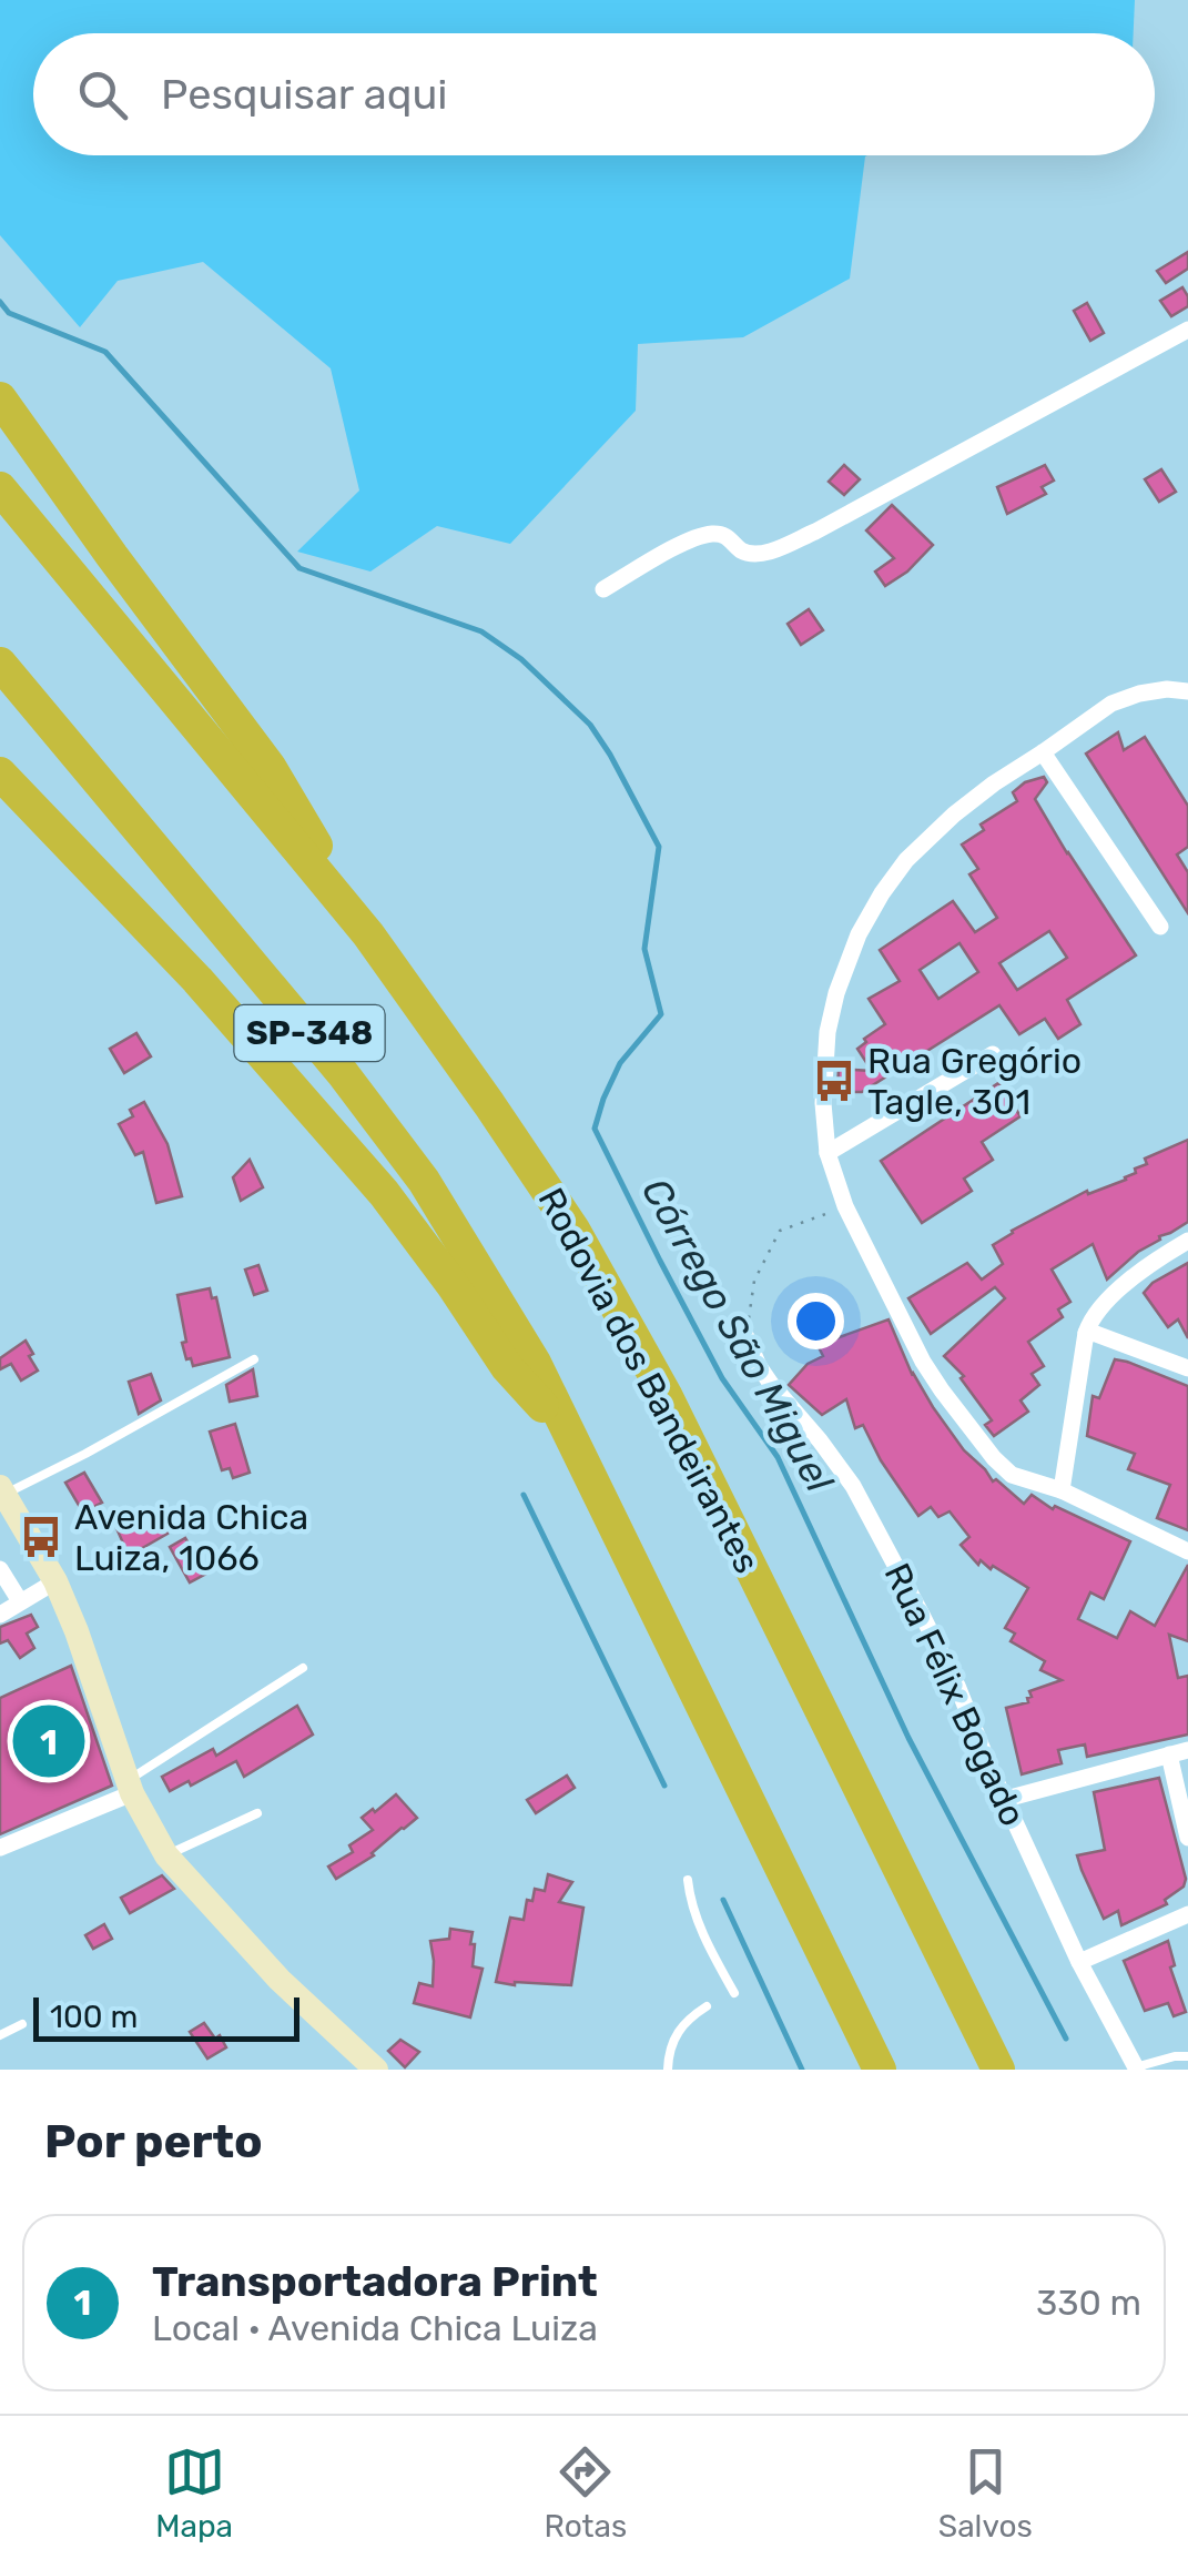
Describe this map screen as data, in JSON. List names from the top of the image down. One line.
{"streets":{"highway":["SP-348","Rodovia dos Bandeirantes"],"street":["Rua Félix Bogado"]},"water":["Córrego São Miguel"],"places":{"bus stop":["Rua Gregório Tagle, 301","Avenida Chica Luiza, 1066"]},"scale_bar":"100 m","page":{"search":"Pesquisar aqui","pins":"1","scale":"100 m","heading":"Por perto","list":[{"mark":"1","name":"Transportadora Print","note":"Local · Avenida Chica Luiza","value":"330 m"}],"nav":["Mapa","Rotas","Salvos"]}}
